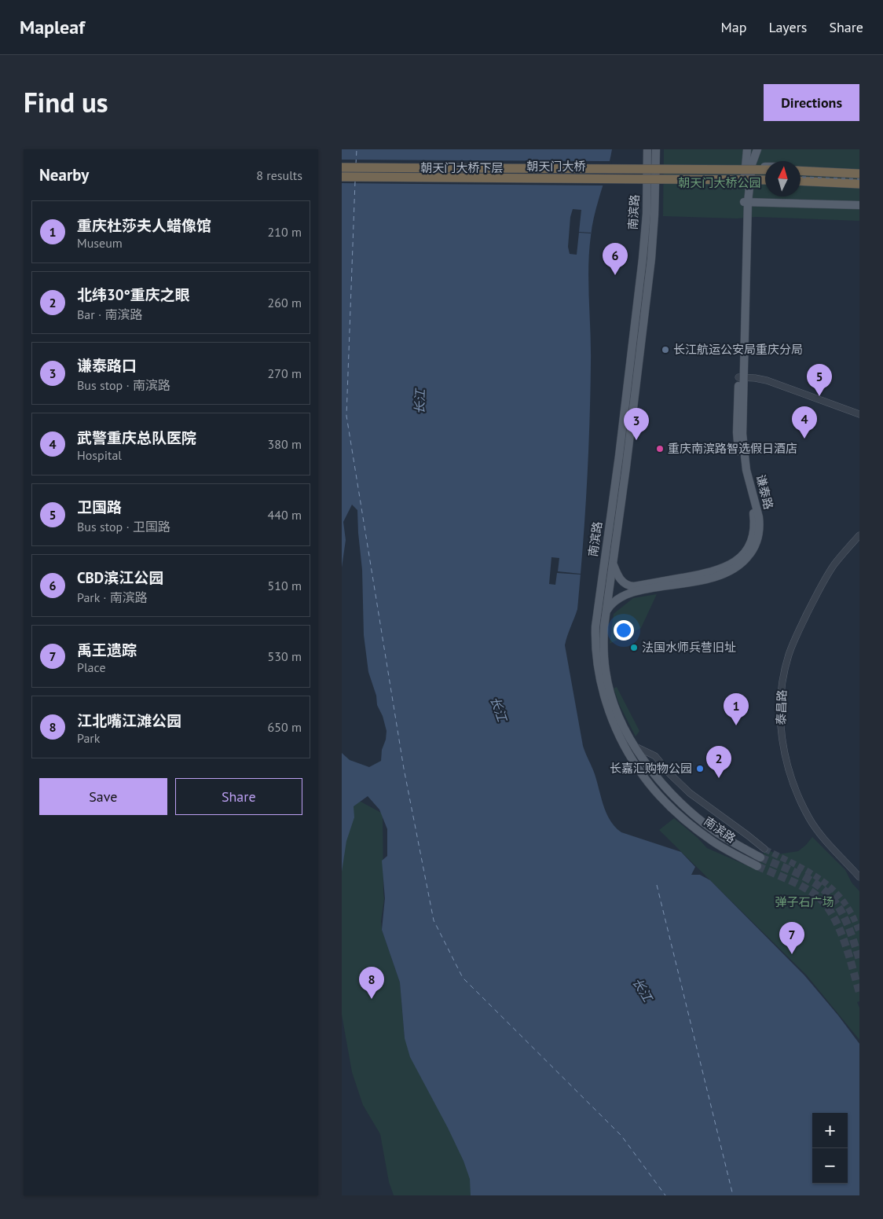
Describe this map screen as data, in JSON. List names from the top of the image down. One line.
{"streets":{"highway":["朝天门大桥"],"main road":["朝天门大桥下层","南滨路","谦泰路"],"street":["泰昌路"]},"crossings":[["南滨路","谦泰路"]],"water":["长江"],"parks":["朝天门大桥公园","弹子石广场"],"places":["长江航运公安局重庆分局","重庆南滨路智选假日酒店","法国水师兵营旧址","长嘉汇购物公园"],"north":"top","page":{"header":"Mapleaf","nav":["Map","Layers","Share"],"title":"Find us","buttons":["Directions",["Save","Share"]],"heading":["Nearby","8 results"],"list":[{"mark":"1","name":"重庆杜莎夫人蜡像馆","note":"Museum","value":"210 m"},{"mark":"2","name":"北纬30°重庆之眼","note":"Bar · 南滨路","value":"260 m"},{"mark":"3","name":"谦泰路口","note":"Bus stop · 南滨路","value":"270 m"},{"mark":"4","name":"武警重庆总队医院","note":"Hospital","value":"380 m"},{"mark":"5","name":"卫国路","note":"Bus stop · 卫国路","value":"440 m"},{"mark":"6","name":"CBD滨江公园","note":"Park · 南滨路","value":"510 m"},{"mark":"7","name":"禹王遗踪","note":"Place","value":"530 m"},{"mark":"8","name":"江北嘴江滩公园","note":"Park","value":"650 m"}],"pins":["6","5","4","3","1","2","7","8"],"map_buttons":["+","−"]}}
